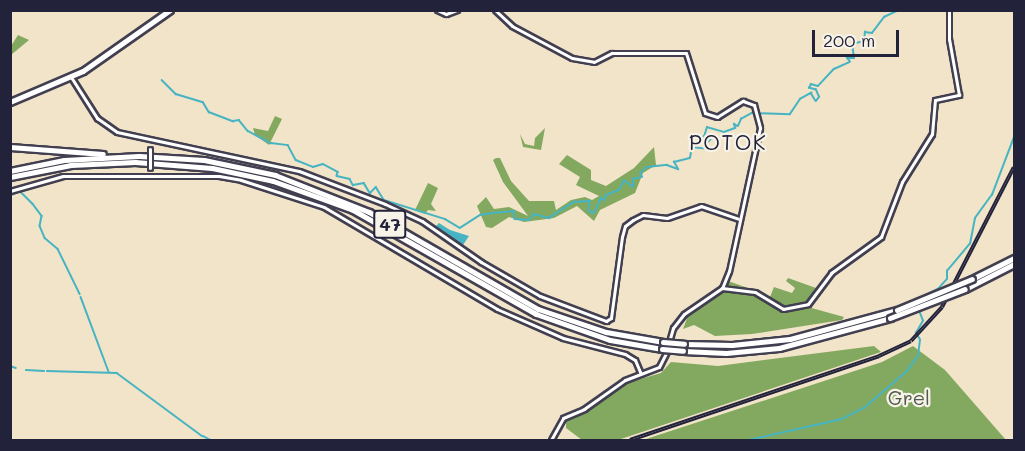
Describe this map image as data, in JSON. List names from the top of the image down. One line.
{"streets":{"main road":["47"]},"districts":["POTOK"],"parks":["Grel"],"scale_bar":"200 m"}
